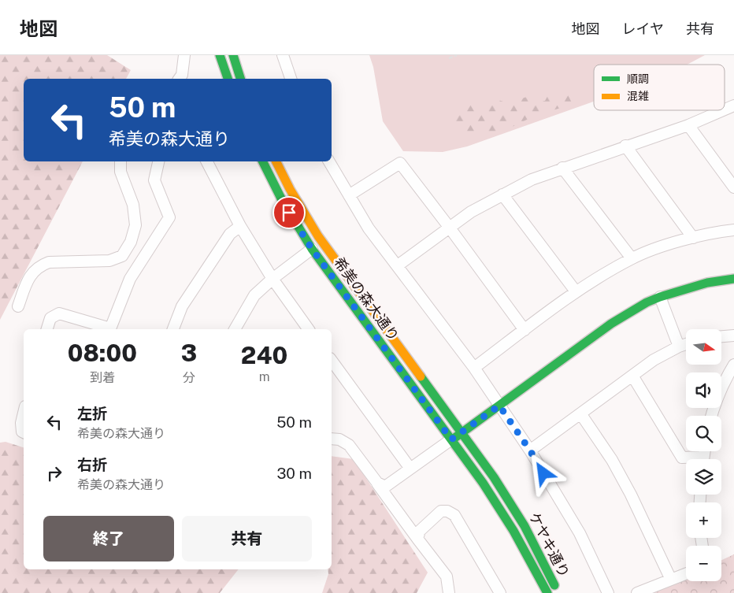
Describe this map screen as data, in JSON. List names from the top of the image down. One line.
{"streets":{"street":["希美の森大通り","ケヤキ通り"]},"crossings":[["希美の森大通り","ケヤキ通り"]],"legend":["順調","混雑"],"north":"right","page":{"header":"地図","nav":["地図","レイヤ","共有"],"turn":["50 m","希美の森大通り"],"map_buttons":["+","−"],"eta":["08:00","到着","3","分","240","m"],"list":[{"name":"左折","note":"希美の森大通り","value":"50 m"},{"name":"右折","note":"希美の森大通り","value":"30 m"}],"buttons":["終了","共有"]}}
